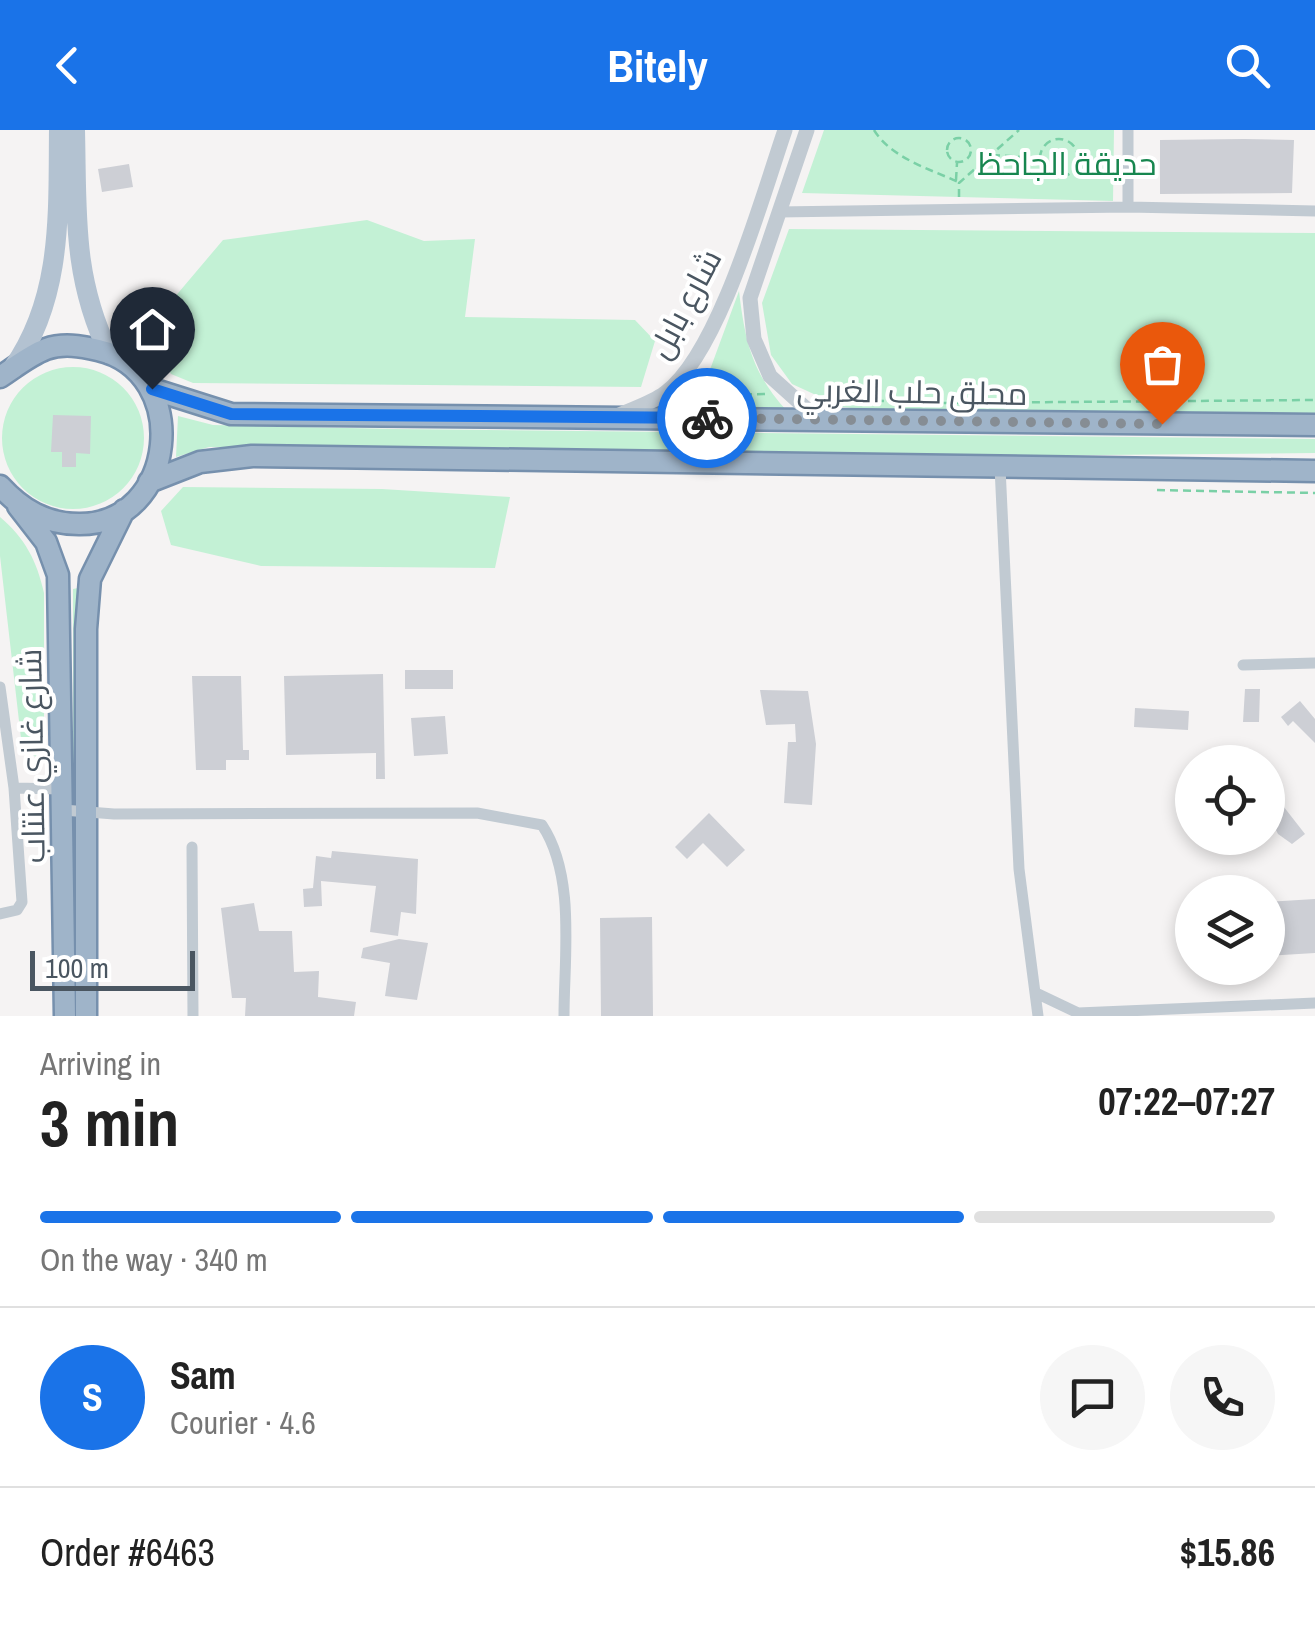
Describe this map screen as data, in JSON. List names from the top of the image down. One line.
{"streets":{"highway":["محلق حلب الغربي","شارع غازي عنتاب"],"street":["شارع بابل"]},"crossings":[["شارع بابل","محلق حلب الغربي"]],"parks":["حديقة الجاحظ"],"scale_bar":"100 m","page":{"header":"Bitely","scale":"100 m","heading":["3 min","Arriving in","07:22–07:27"],"panel":["Sam","Courier · 4.6","Order #6463","$15.86"],"bar":"On the way · 340 m","round":"S"}}
